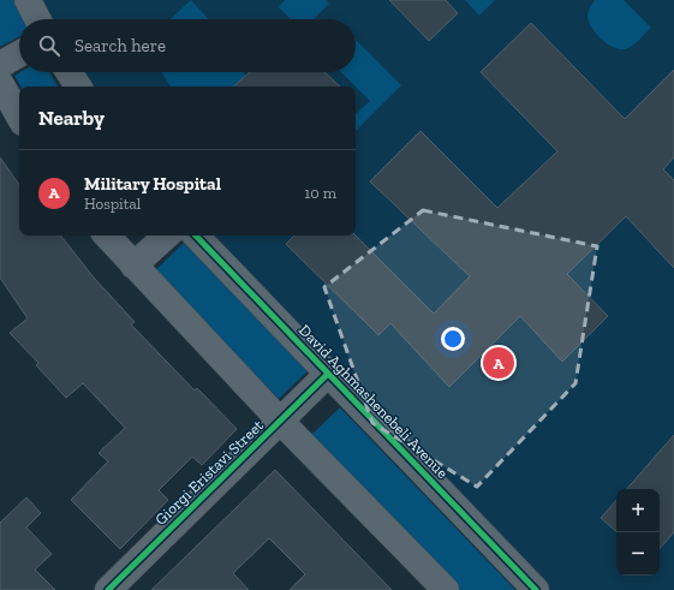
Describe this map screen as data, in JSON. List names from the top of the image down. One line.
{"streets":{"street":["David Aghmashenebeli Avenue","Giorgi Eristavi Street"]},"crossings":[["David Aghmashenebeli Avenue","Giorgi Eristavi Street"]],"page":{"search":"Search here","heading":"Nearby","list":[{"mark":"A","name":"Military Hospital","note":"Hospital","value":"10 m"}],"pins":"A","map_buttons":["+","−"]}}
